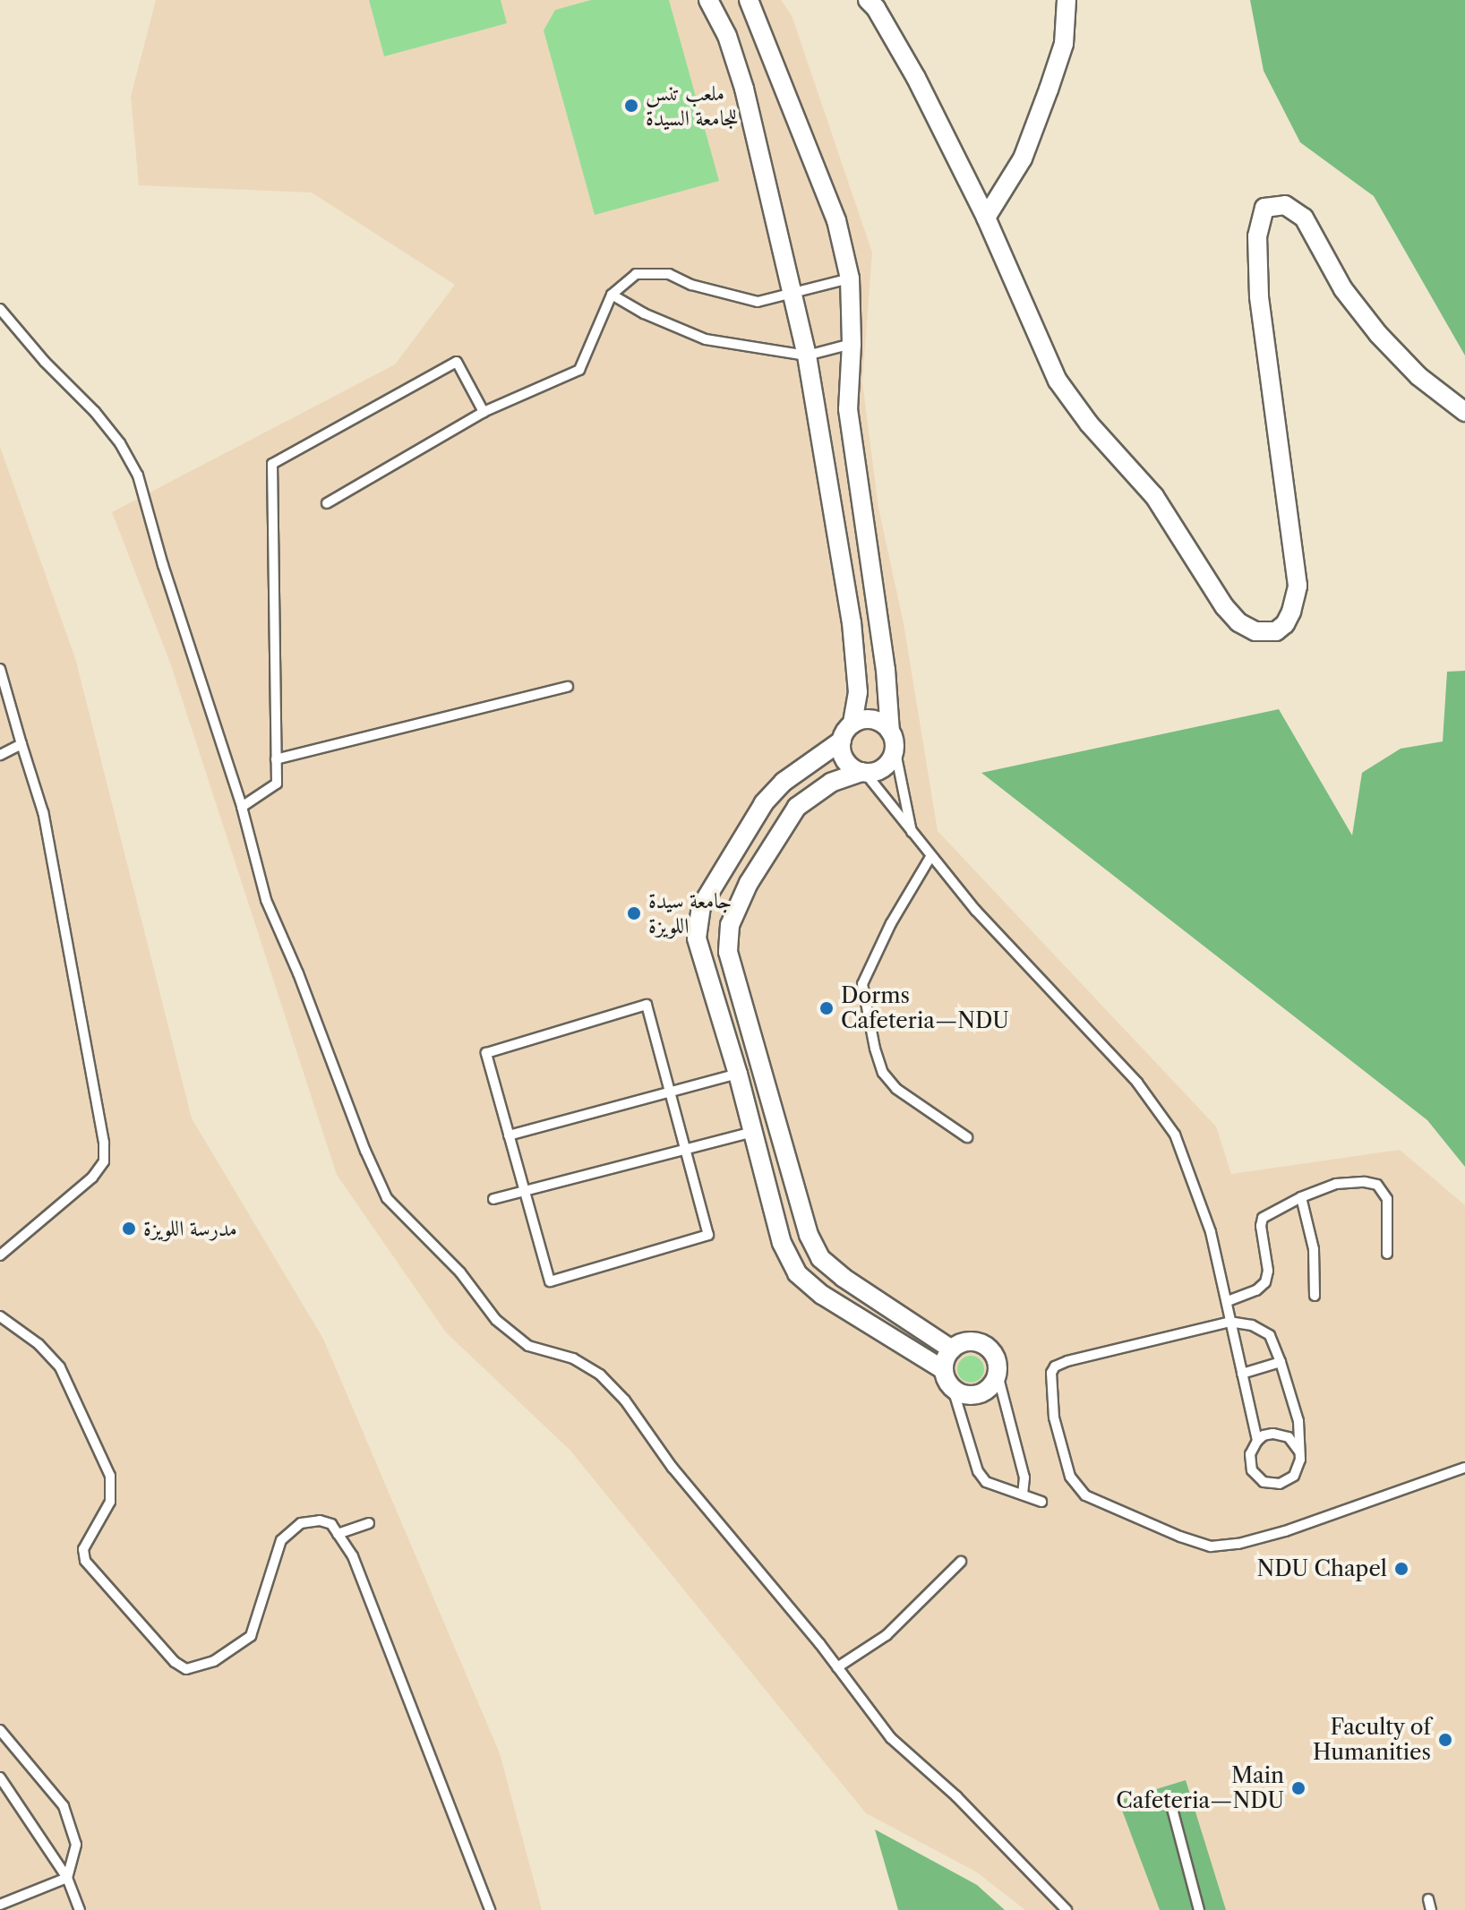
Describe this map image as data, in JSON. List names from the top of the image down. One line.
{"places":["ملعب تنس للجامعة السيدة","جامعة سيدة اللويزة","Dorms Cafeteria—NDU","مدرسة اللويزة","NDU Chapel","Faculty of Humanities","Main Cafeteria—NDU"]}
